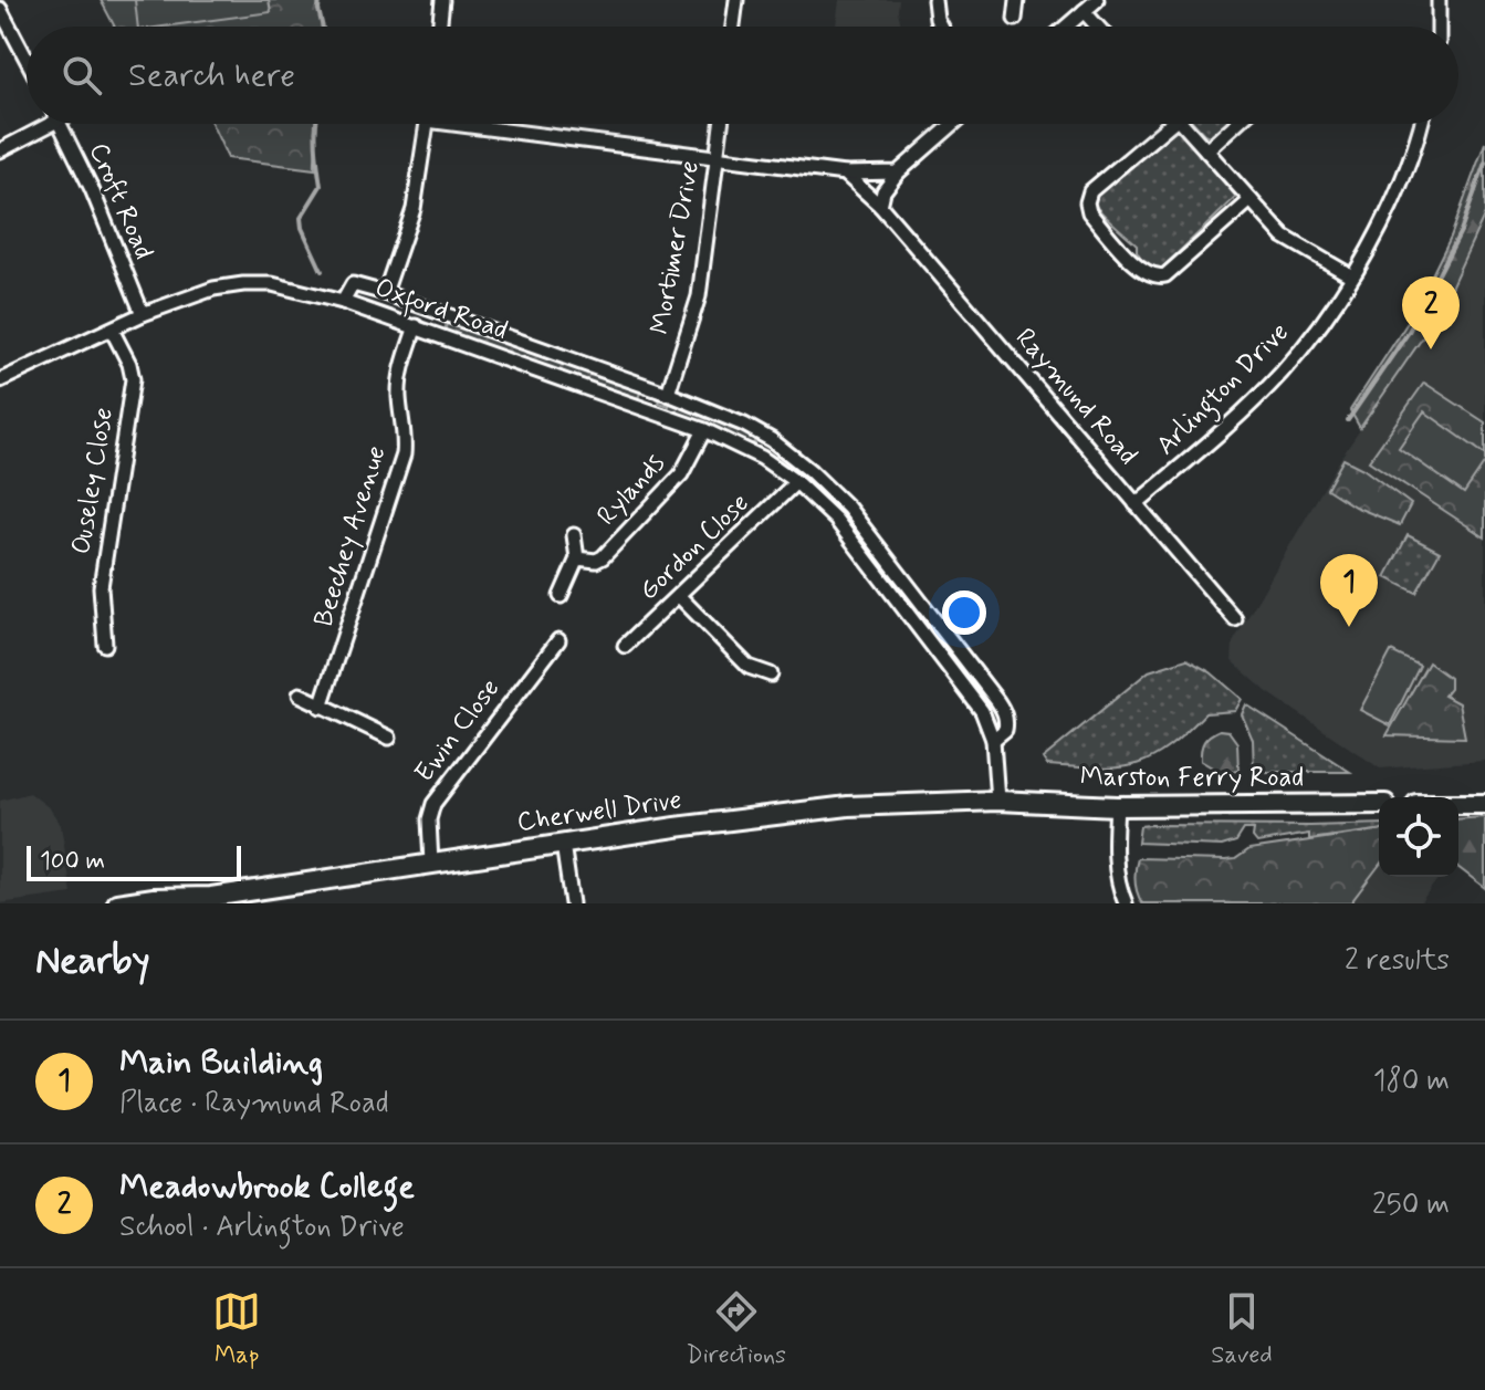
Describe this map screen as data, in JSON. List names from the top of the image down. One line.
{"streets":{"main road":["Marston Ferry Road","Cherwell Drive"],"street":["Croft Road","Mortimer Drive","Oxford Road","Arlington Drive","Raymund Road","Ouseley Close","Rylands","Beechey Avenue","Gordon Close","Ewin Close"]},"crossings":[["Mortimer Drive","Oxford Road"],["Oxford Road","Rylands"],["Oxford Road","Beechey Avenue"],["Oxford Road","Gordon Close"],["Oxford Road","Marston Ferry Road"],["Oxford Road","Cherwell Drive"],["Arlington Drive","Raymund Road"],["Ewin Close","Cherwell Drive"],["Marston Ferry Road","Cherwell Drive"]],"scale_bar":"100 m","page":{"search":"Search here","pins":["2","1"],"scale":"100 m","heading":["Nearby","2 results"],"list":[{"mark":"1","name":"Main Building","note":"Place · Raymund Road","value":"180 m"},{"mark":"2","name":"Meadowbrook College","note":"School · Arlington Drive","value":"250 m"}],"nav":["Map","Directions","Saved"]}}
